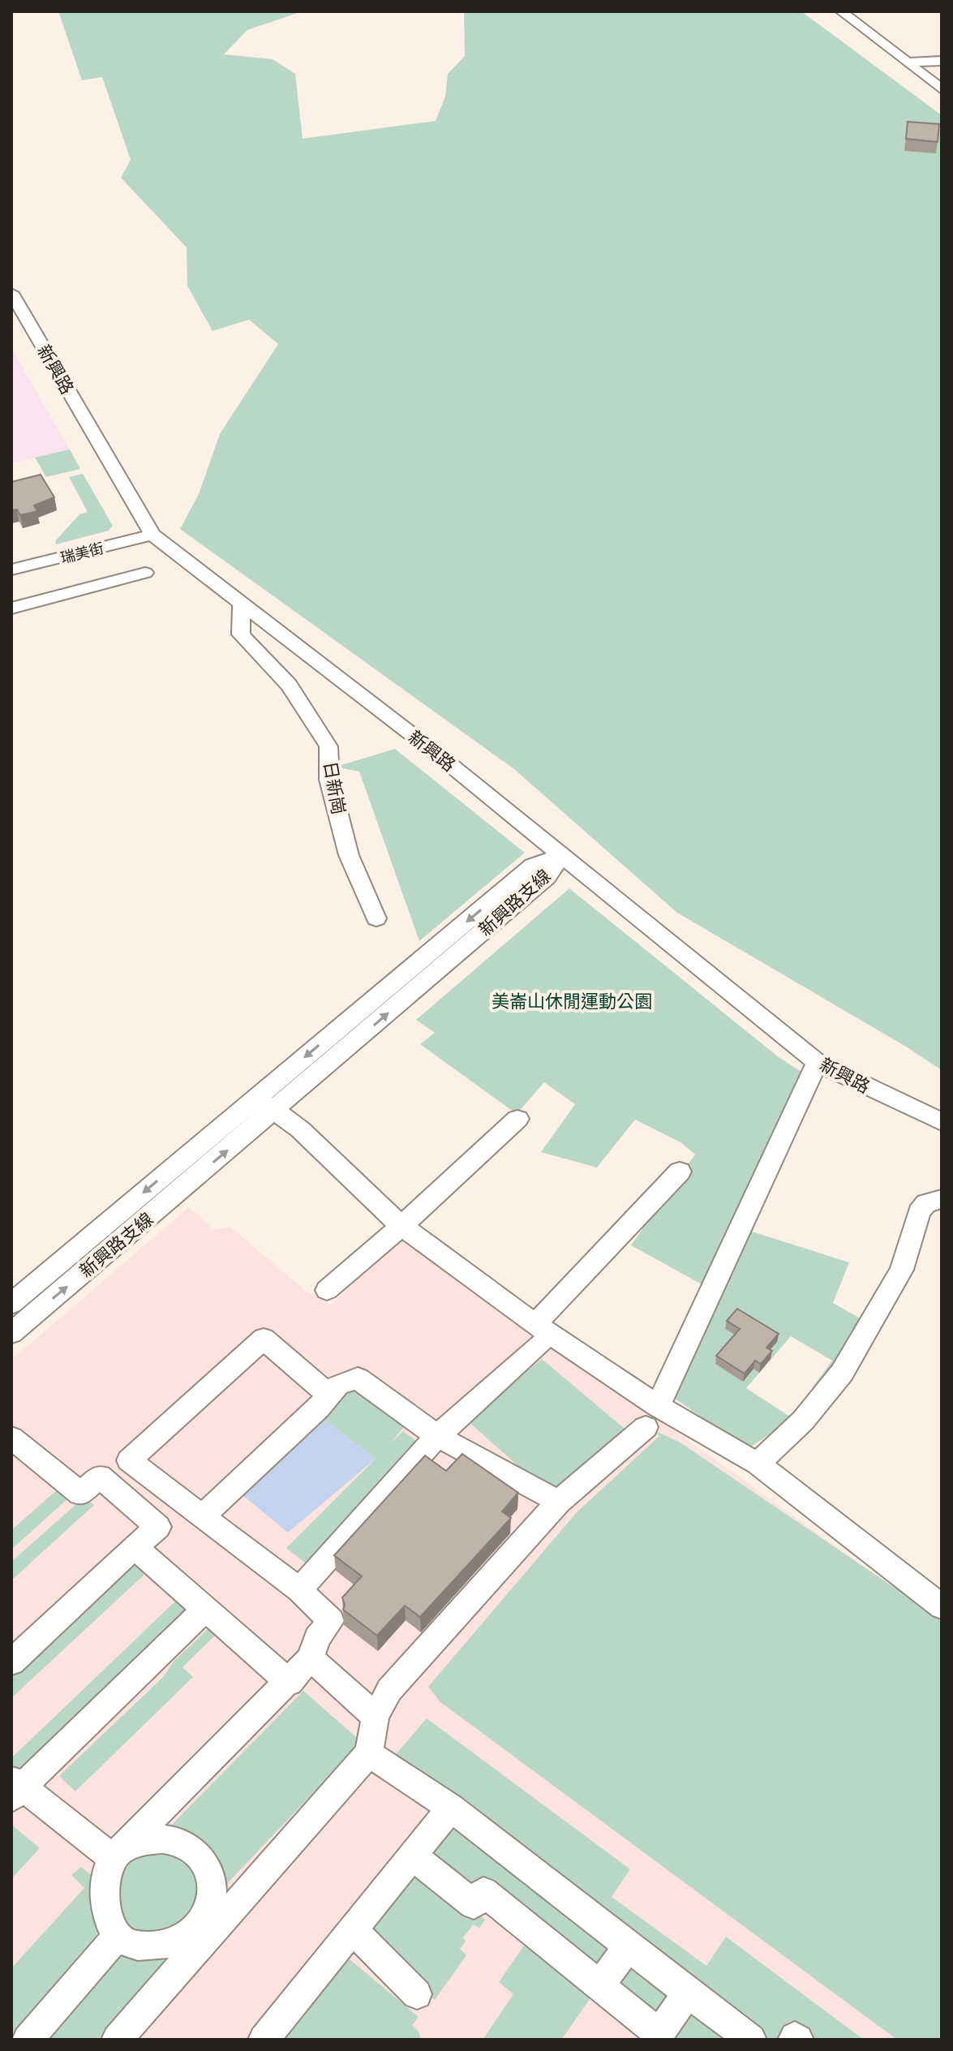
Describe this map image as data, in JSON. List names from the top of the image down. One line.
{"streets":{"street":["新興路","瑞美街","日新崗","新興路支線"]},"crossings":[["新興路","瑞美街"],["新興路","日新崗"],["新興路","新興路支線"]],"parks":["美崙山休閒運動公園"]}
